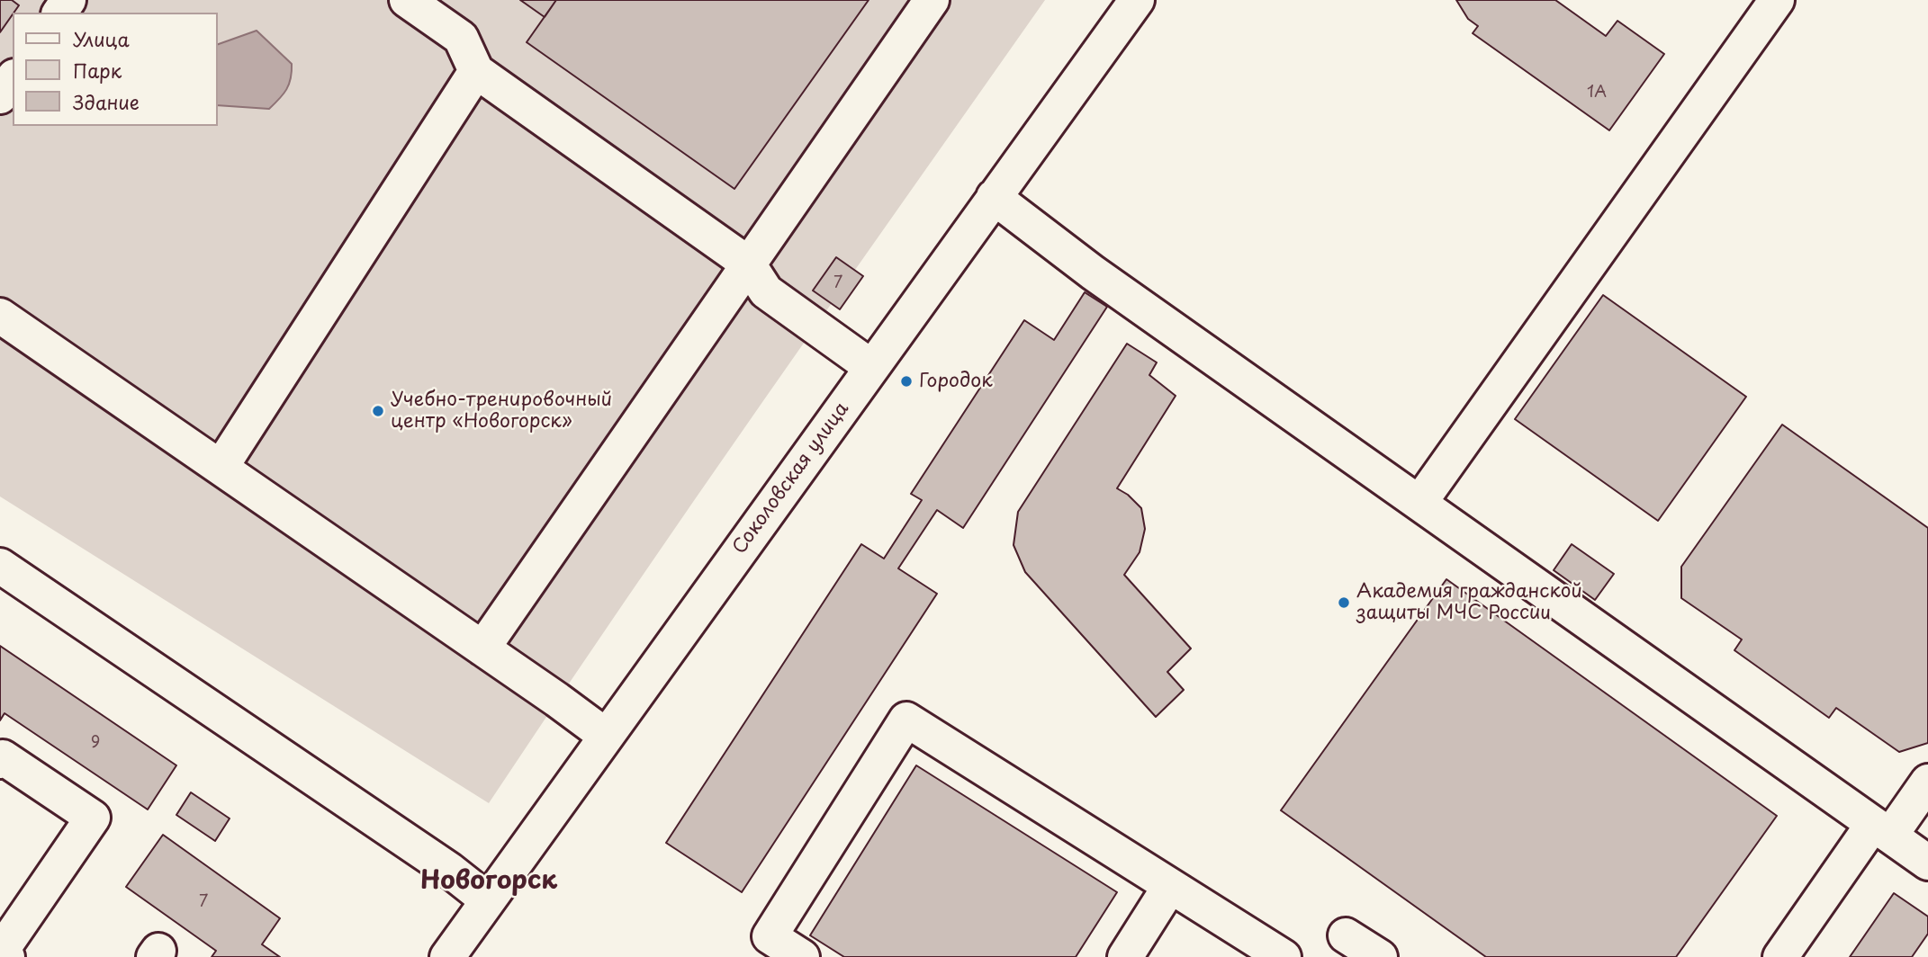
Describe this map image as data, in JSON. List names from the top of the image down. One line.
{"streets":{"street":["Соколовская улица"]},"districts":["Новогорск"],"places":["Городок","Учебно-тренировочный центр «Новогорск»","Академия гражданской защиты МЧС России"],"house_numbers":["1А","7","9","7"],"legend":["Улица","Парк","Здание"]}
